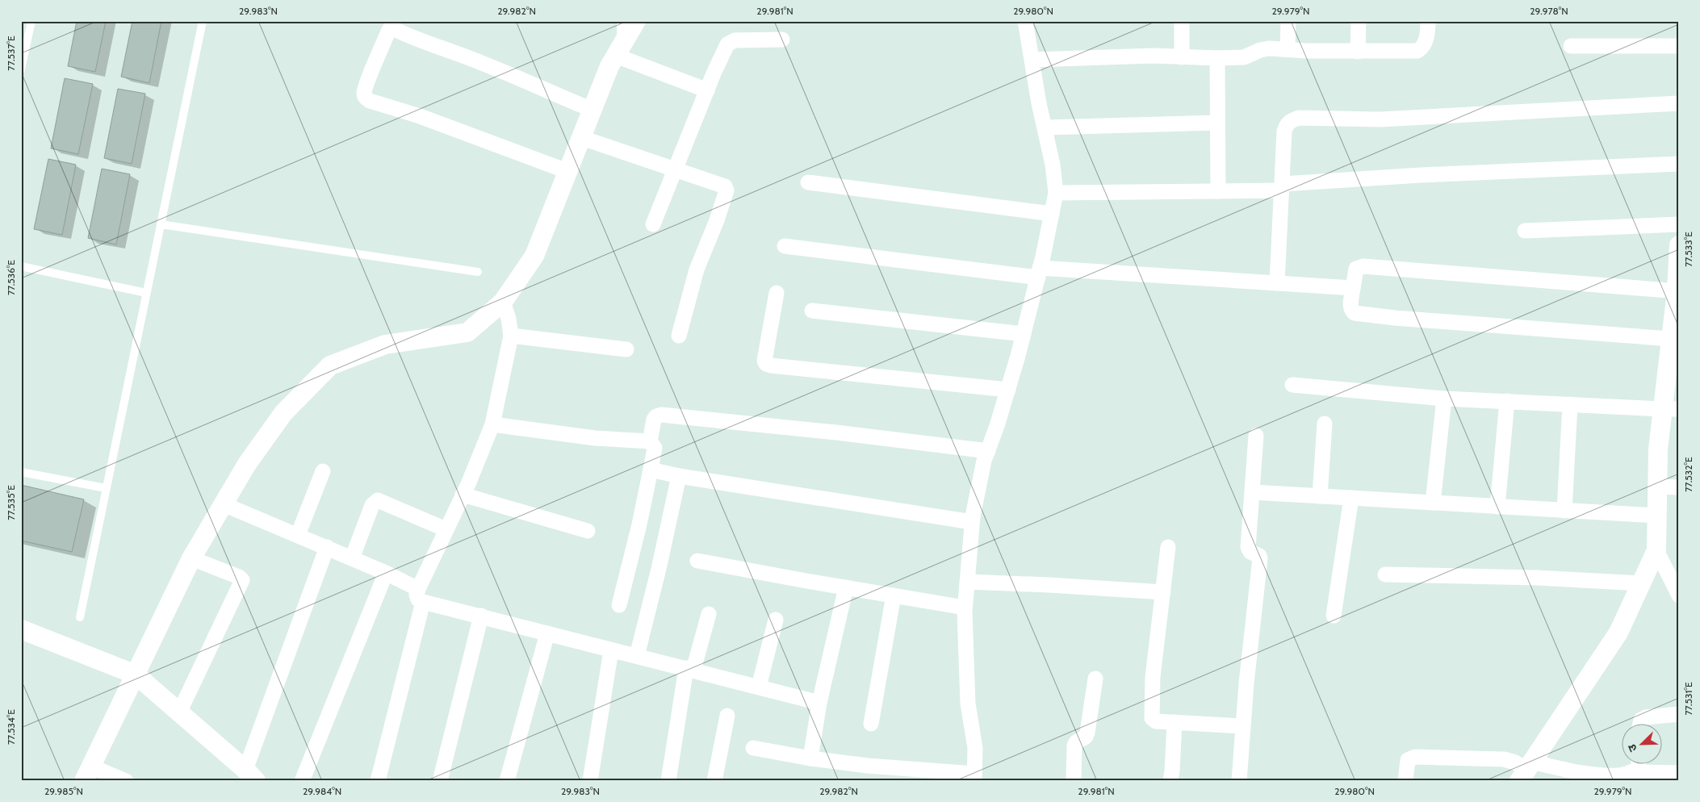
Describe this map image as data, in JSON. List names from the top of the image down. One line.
{"north":"bottom left","coordinates":["29.983°N","29.982°N","29.981°N","29.980°N","29.979°N","29.978°N","77.537°E","77.533°E","77.536°E","77.532°E","77.535°E","77.531°E","77.534°E","29.985°N","29.984°N"]}
